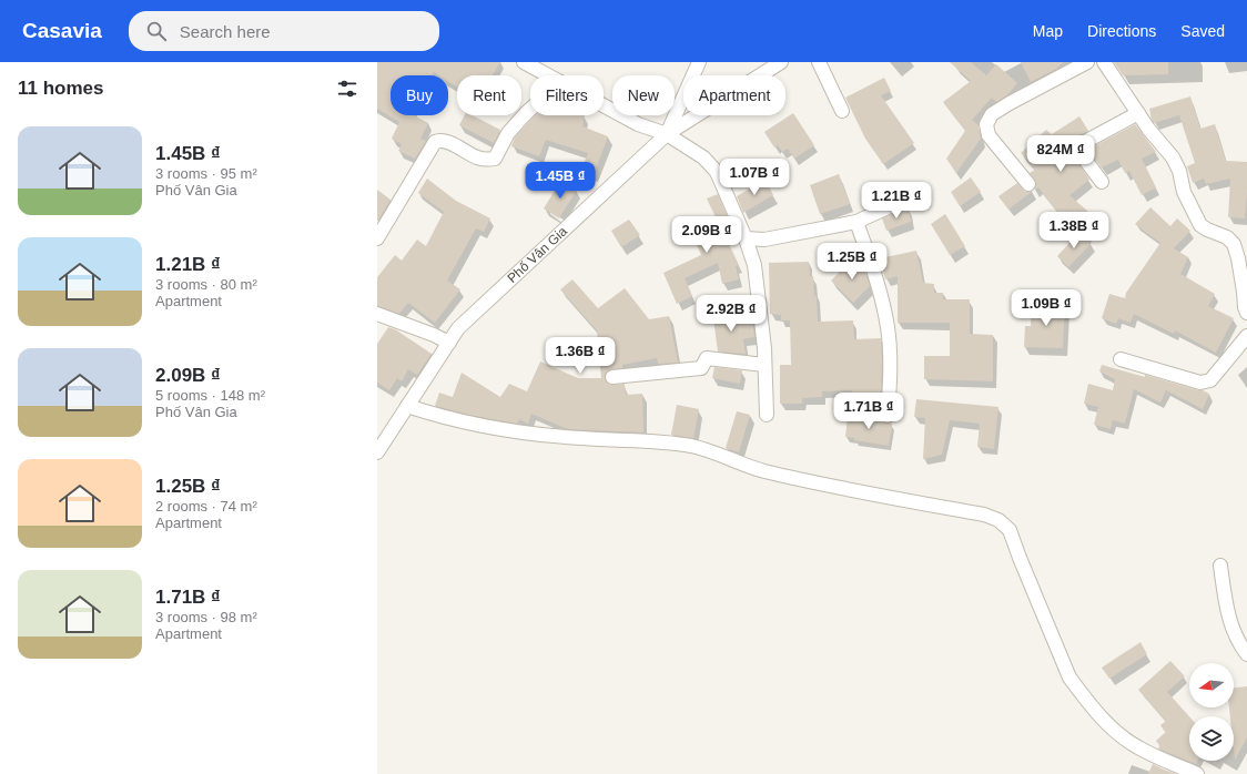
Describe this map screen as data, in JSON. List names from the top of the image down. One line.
{"streets":{"street":["Phố Vân Gia"]},"north":"left","page":{"header":"Casavia","search":"Search here","nav":["Map","Directions","Saved"],"heading":"11 homes","chip":["Buy","Rent","Filters","New","Apartment"],"list":[{"name":"1.45B ₫","note":"3 rooms · 95 m² · Phố Vân Gia"},{"name":"1.21B ₫","note":"3 rooms · 80 m² · Apartment"},{"name":"2.09B ₫","note":"5 rooms · 148 m² · Phố Vân Gia"},{"name":"1.25B ₫","note":"2 rooms · 74 m² · Apartment"},{"name":"1.71B ₫","note":"3 rooms · 98 m² · Apartment"}],"price":["824M ₫","1.07B ₫","1.45B ₫","1.21B ₫","1.38B ₫","2.09B ₫","1.25B ₫","1.09B ₫","2.92B ₫","1.36B ₫","1.71B ₫"]}}
